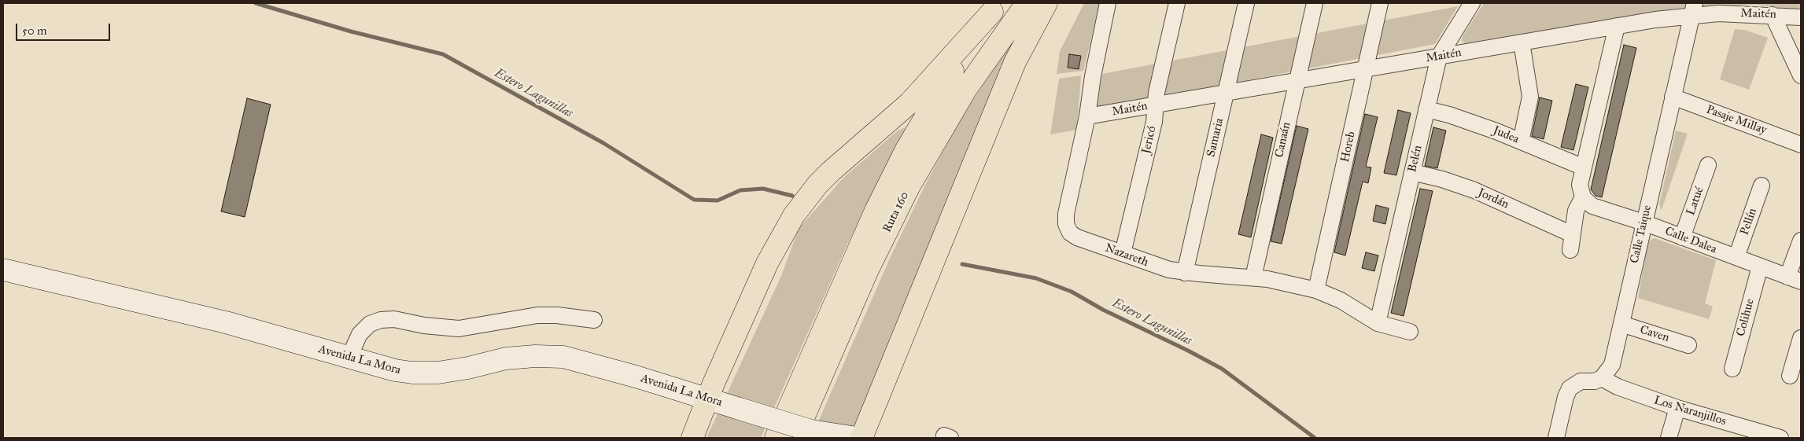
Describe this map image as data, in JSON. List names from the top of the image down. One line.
{"streets":{"highway":["Ruta 160"],"street":["Maitén","Pasaje Millay","Judea","Samaria","Jericó","Canaán","Horeb","Belén","Jordán","Latué","Pellín","Calle Taique","Calle Dalea","Nazareth","Colihue","Caven","Avenida La Mora","Los Naranjillos"]},"crossings":[["Maitén","Samaria"],["Maitén","Jericó"],["Maitén","Canaán"],["Maitén","Horeb"],["Maitén","Belén"],["Maitén","Calle Taique"],["Maitén","Nazareth"],["Pasaje Millay","Calle Taique"],["Judea","Belén"],["Samaria","Nazareth"],["Jericó","Nazareth"],["Canaán","Nazareth"],["Horeb","Nazareth"],["Belén","Jordán"],["Belén","Nazareth"],["Jordán","Calle Dalea"],["Latué","Calle Dalea"],["Ruta 160","Avenida La Mora"],["Pellín","Calle Dalea"],["Calle Taique","Calle Dalea"],["Calle Taique","Caven"],["Calle Taique","Los Naranjillos"],["Calle Dalea","Colihue"]],"water":["Estero Lagunillas"],"scale_bar":"50 m"}
